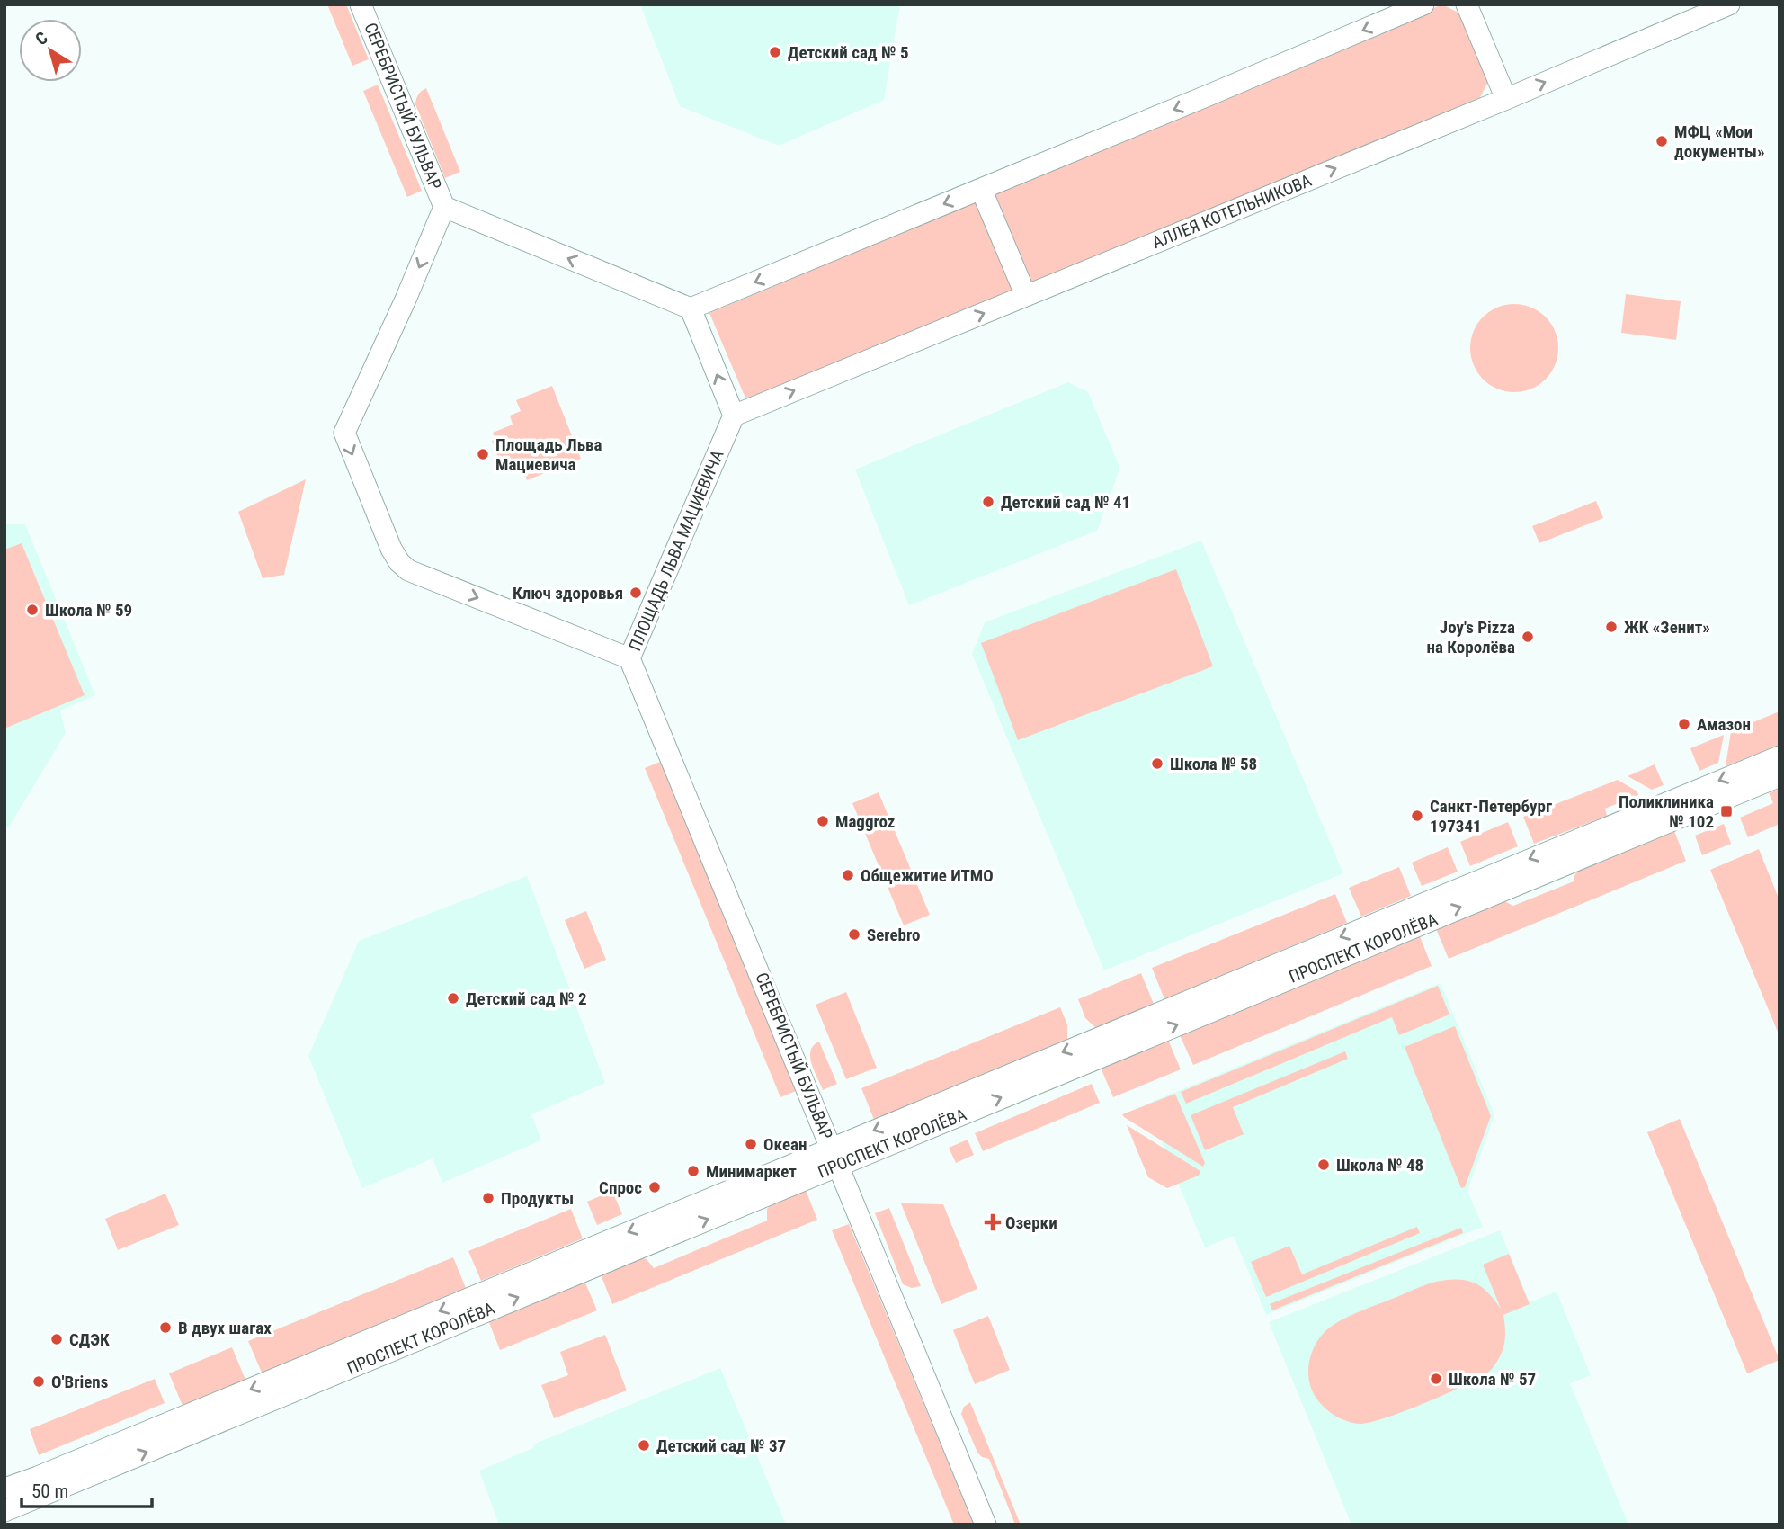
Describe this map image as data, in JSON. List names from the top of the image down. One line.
{"streets":{"street":["СЕРЕБРИСТЫЙ БУЛЬВАР","АЛЛЕЯ КОТЕЛЬНИКОВА","ПЛОЩАДЬ ЛЬВА МАЦИЕВИЧА","ПРОСПЕКТ КОРОЛЁВА"]},"crossings":[["СЕРЕБРИСТЫЙ БУЛЬВАР","ПЛОЩАДЬ ЛЬВА МАЦИЕВИЧА"],["СЕРЕБРИСТЫЙ БУЛЬВАР","ПРОСПЕКТ КОРОЛЁВА"],["АЛЛЕЯ КОТЕЛЬНИКОВА","ПЛОЩАДЬ ЛЬВА МАЦИЕВИЧА"]],"places":{"other":["Детский сад № 5","МФЦ «Мои документы»","Площадь Льва Мациевича","Детский сад № 41","Ключ здоровья","Школа № 59","ЖК «Зенит»","Joy's Pizza на Королёва","Амазон","Школа № 58","Санкт-Петербург 197341","Maggroz","Общежитие ИТМО","Serebro","Детский сад № 2","Океан","Школа № 48","Минимаркет","Спрос","Продукты","В двух шагах","СДЭК","Школа № 57","O'Briens","Детский сад № 37"],"transit":["Поликлиника № 102"],"health":["Озерки"]},"scale_bar":"50 m","north":"top left"}
